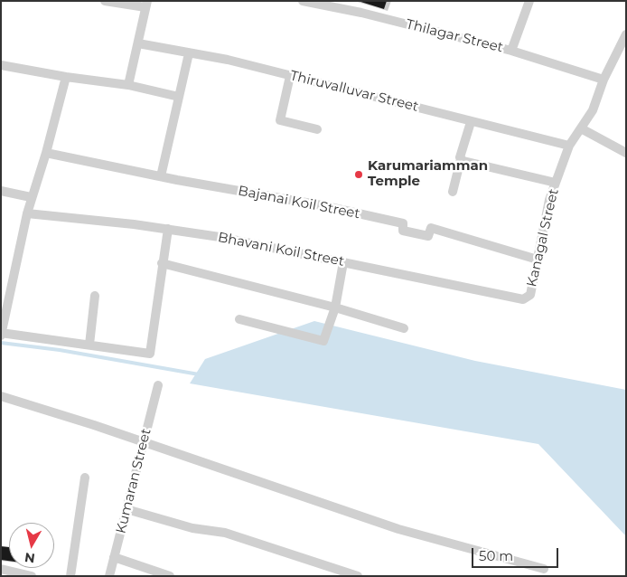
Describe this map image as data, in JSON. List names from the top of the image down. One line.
{"streets":{"street":["Thilagar Street","Thiruvalluvar Street","Bajanai Koil Street","Kanagal Street","Bhavani Koil Street","Kumaran Street"]},"crossings":[["Thilagar Street","Kanagal Street"],["Thiruvalluvar Street","Kanagal Street"],["Bajanai Koil Street","Kanagal Street"],["Kanagal Street","Bhavani Koil Street"]],"places":["Karumariamman Temple"],"scale_bar":"50 m","north":"bottom"}
